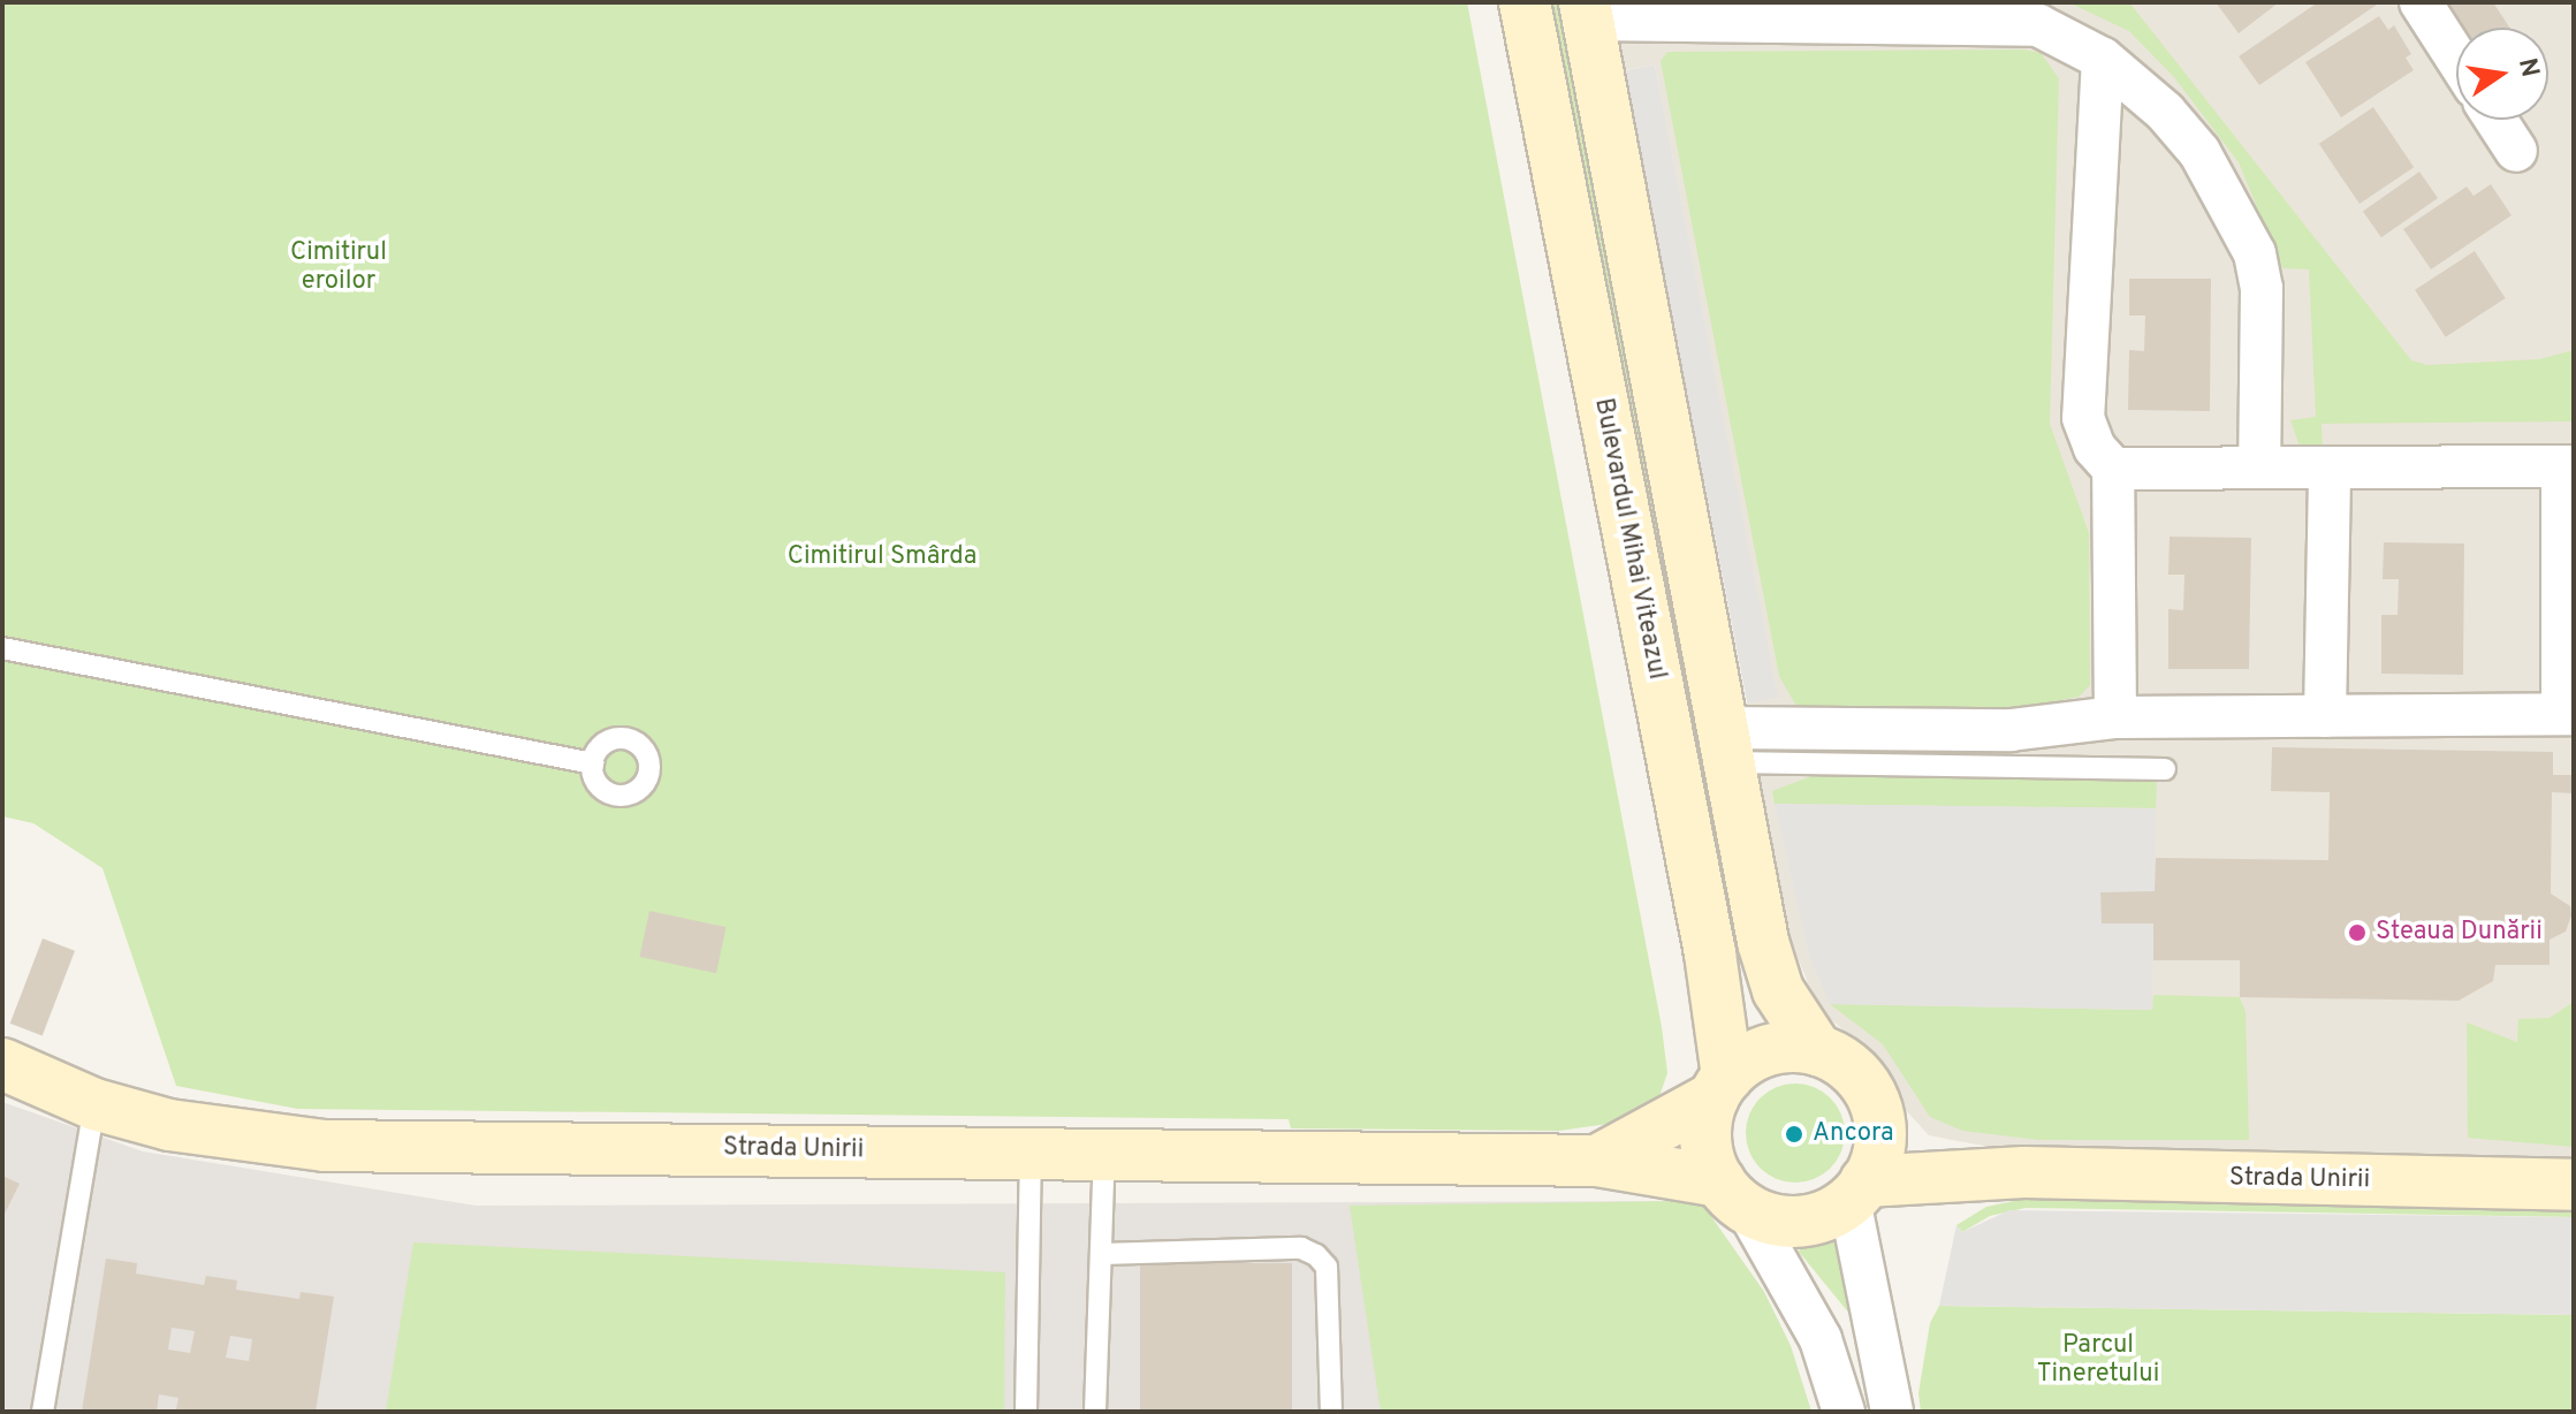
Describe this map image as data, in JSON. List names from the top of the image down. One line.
{"streets":{"main road":["Bulevardul Mihai Viteazul","Strada Unirii"]},"crossings":[["Bulevardul Mihai Viteazul","Strada Unirii"]],"parks":["Cimitirul eroilor","Cimitirul Smârda","Parcul Tineretului"],"places":["Steaua Dunării","Ancora"],"north":"right"}
